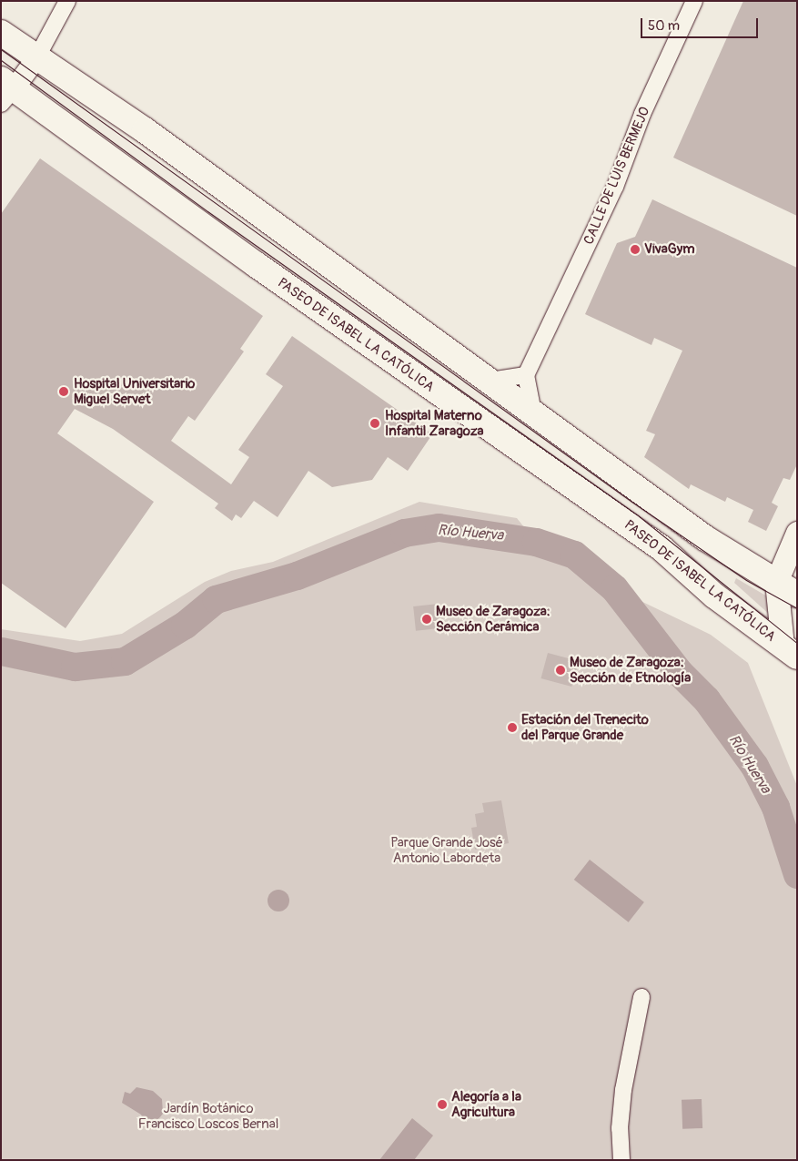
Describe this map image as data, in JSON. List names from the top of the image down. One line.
{"streets":{"main road":["PASEO DE ISABEL LA CATÓLICA"],"street":["CALLE DE LUIS BERMEJO"]},"water":["Río Huerva"],"parks":["Parque Grande José Antonio Labordeta","Jardín Botánico Francisco Loscos Bernal"],"places":["VivaGym","Hospital Universitario Miguel Servet","Hospital Materno Infantil Zaragoza","Museo de Zaragoza: Sección Cerámica","Museo de Zaragoza: Sección de Etnología","Estación del Trenecito del Parque Grande","Alegoría a la Agricultura"],"scale_bar":"50 m"}
